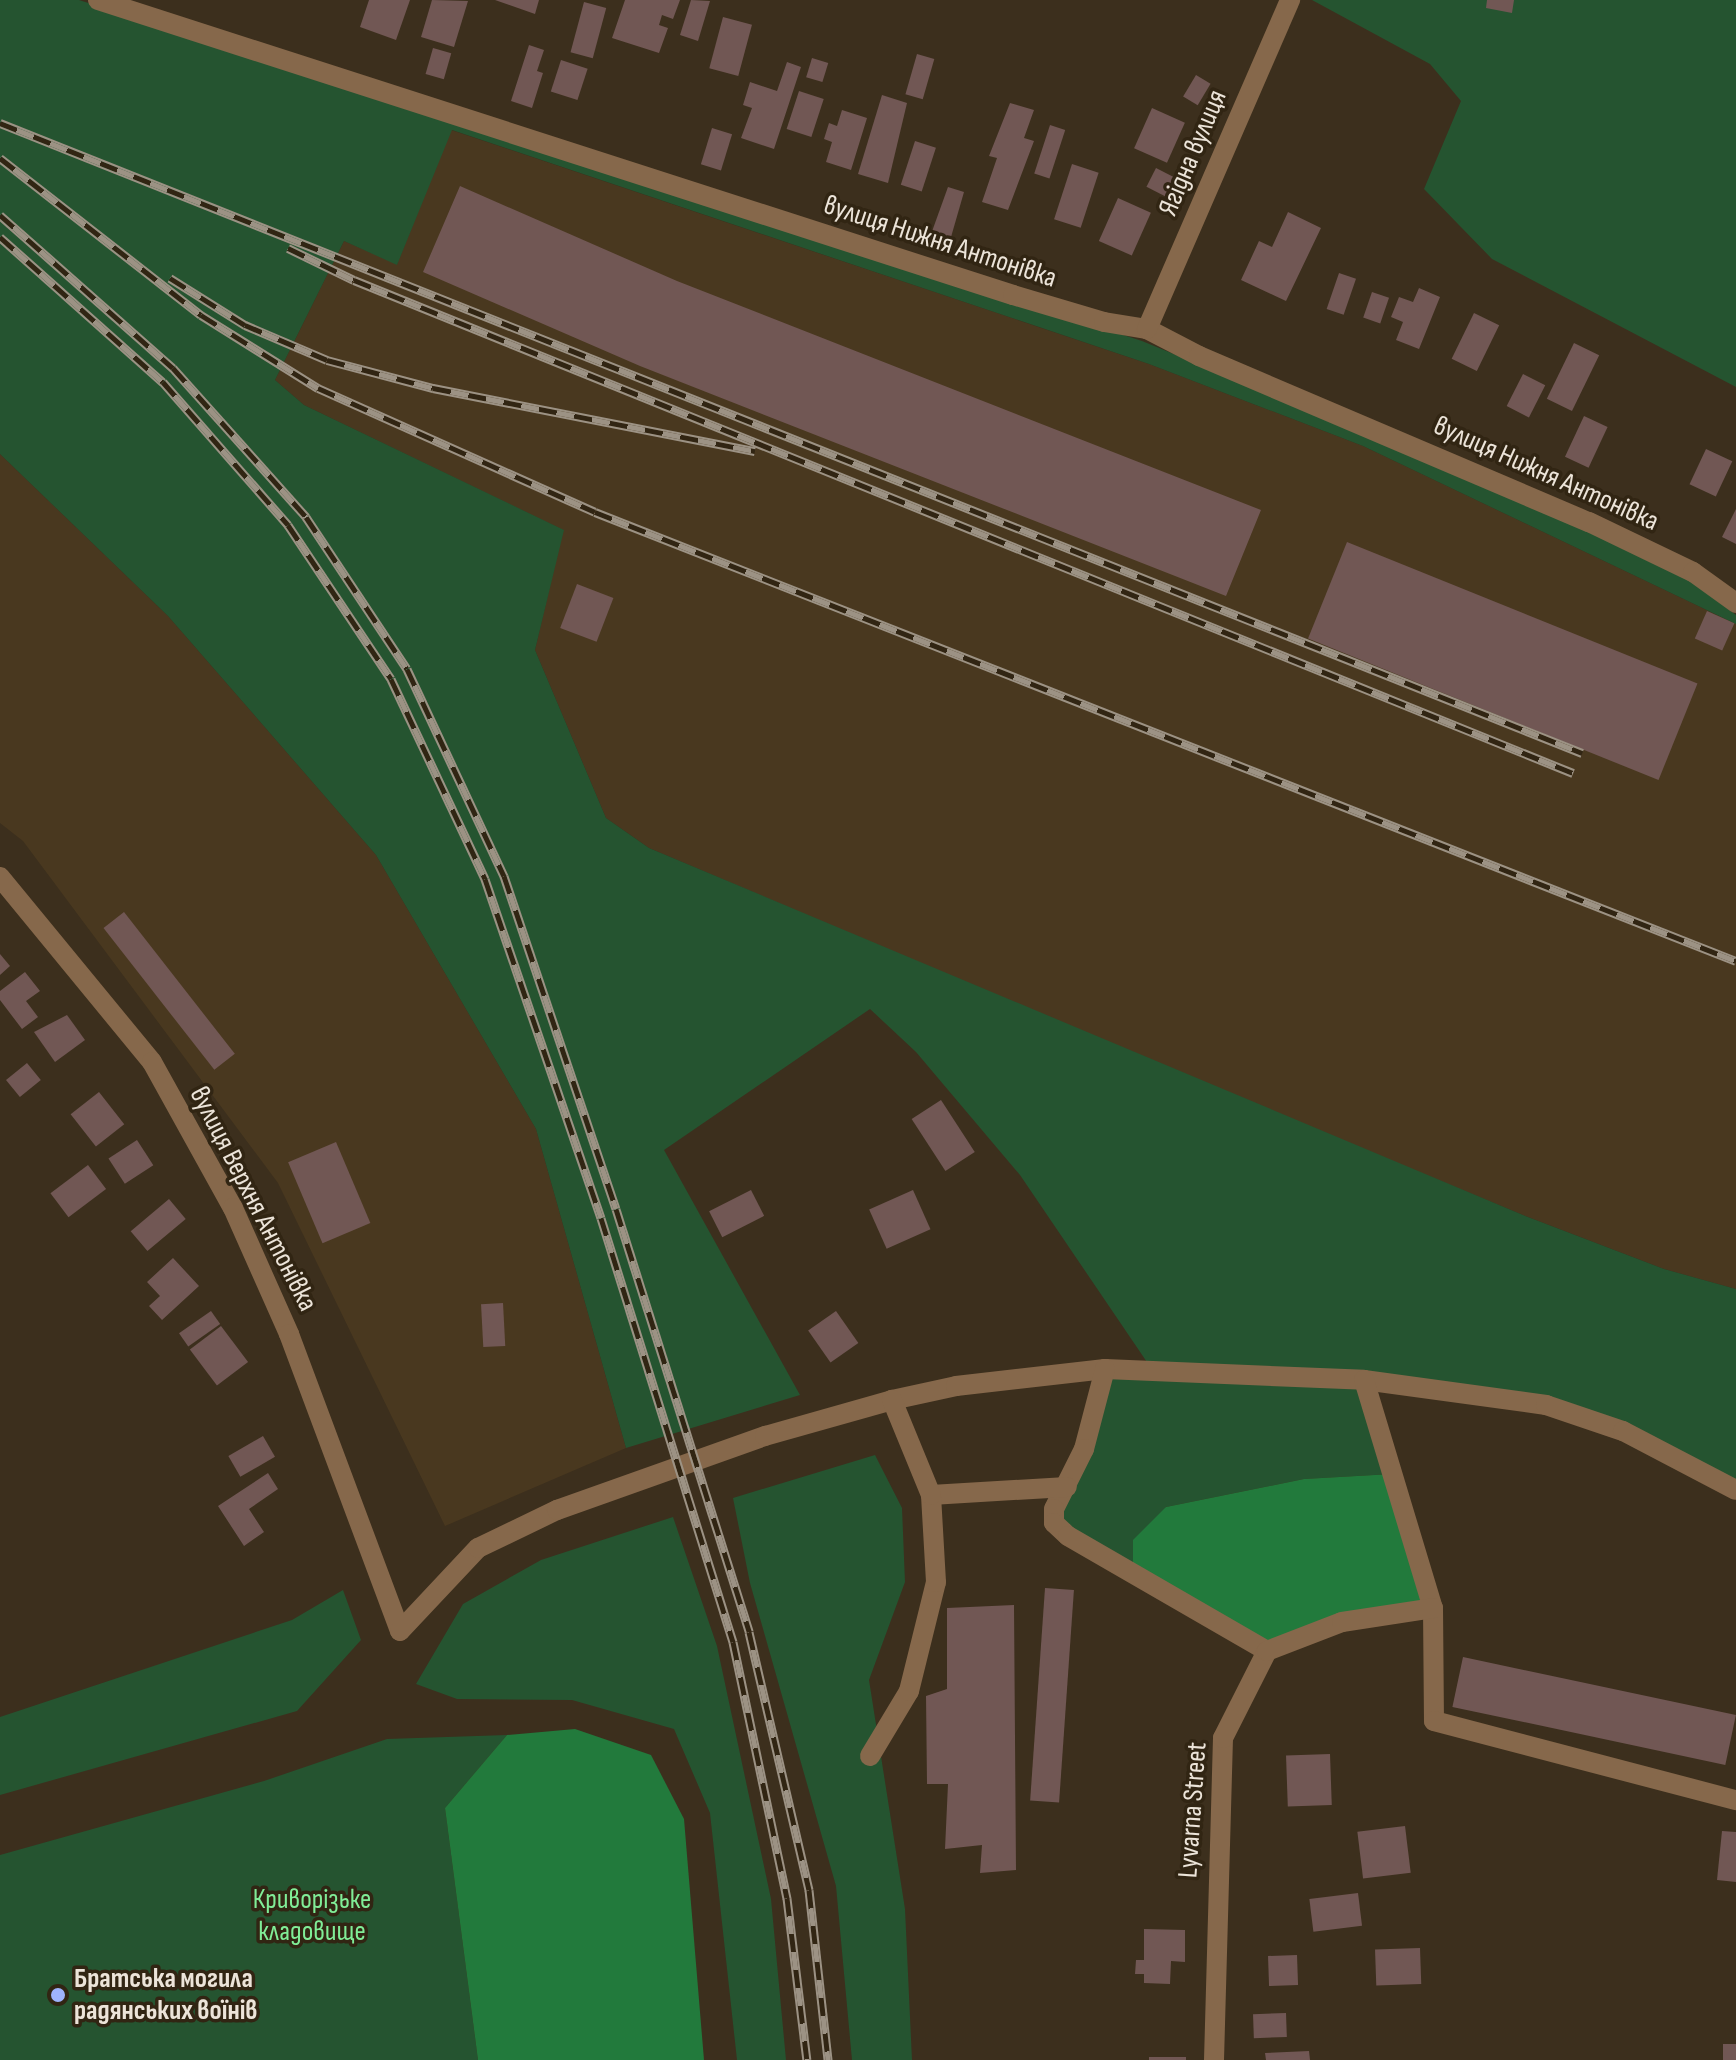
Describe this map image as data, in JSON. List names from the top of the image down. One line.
{"streets":{"street":["Ягідна вулиця","вулиця Нижня Антонівка","вулиця Верхня Антонівка","Lyvarna Street"]},"crossings":[["Ягідна вулиця","вулиця Нижня Антонівка"]],"parks":["Криворізьке кладовище"],"places":["Братська могила радянських воїнів"]}
